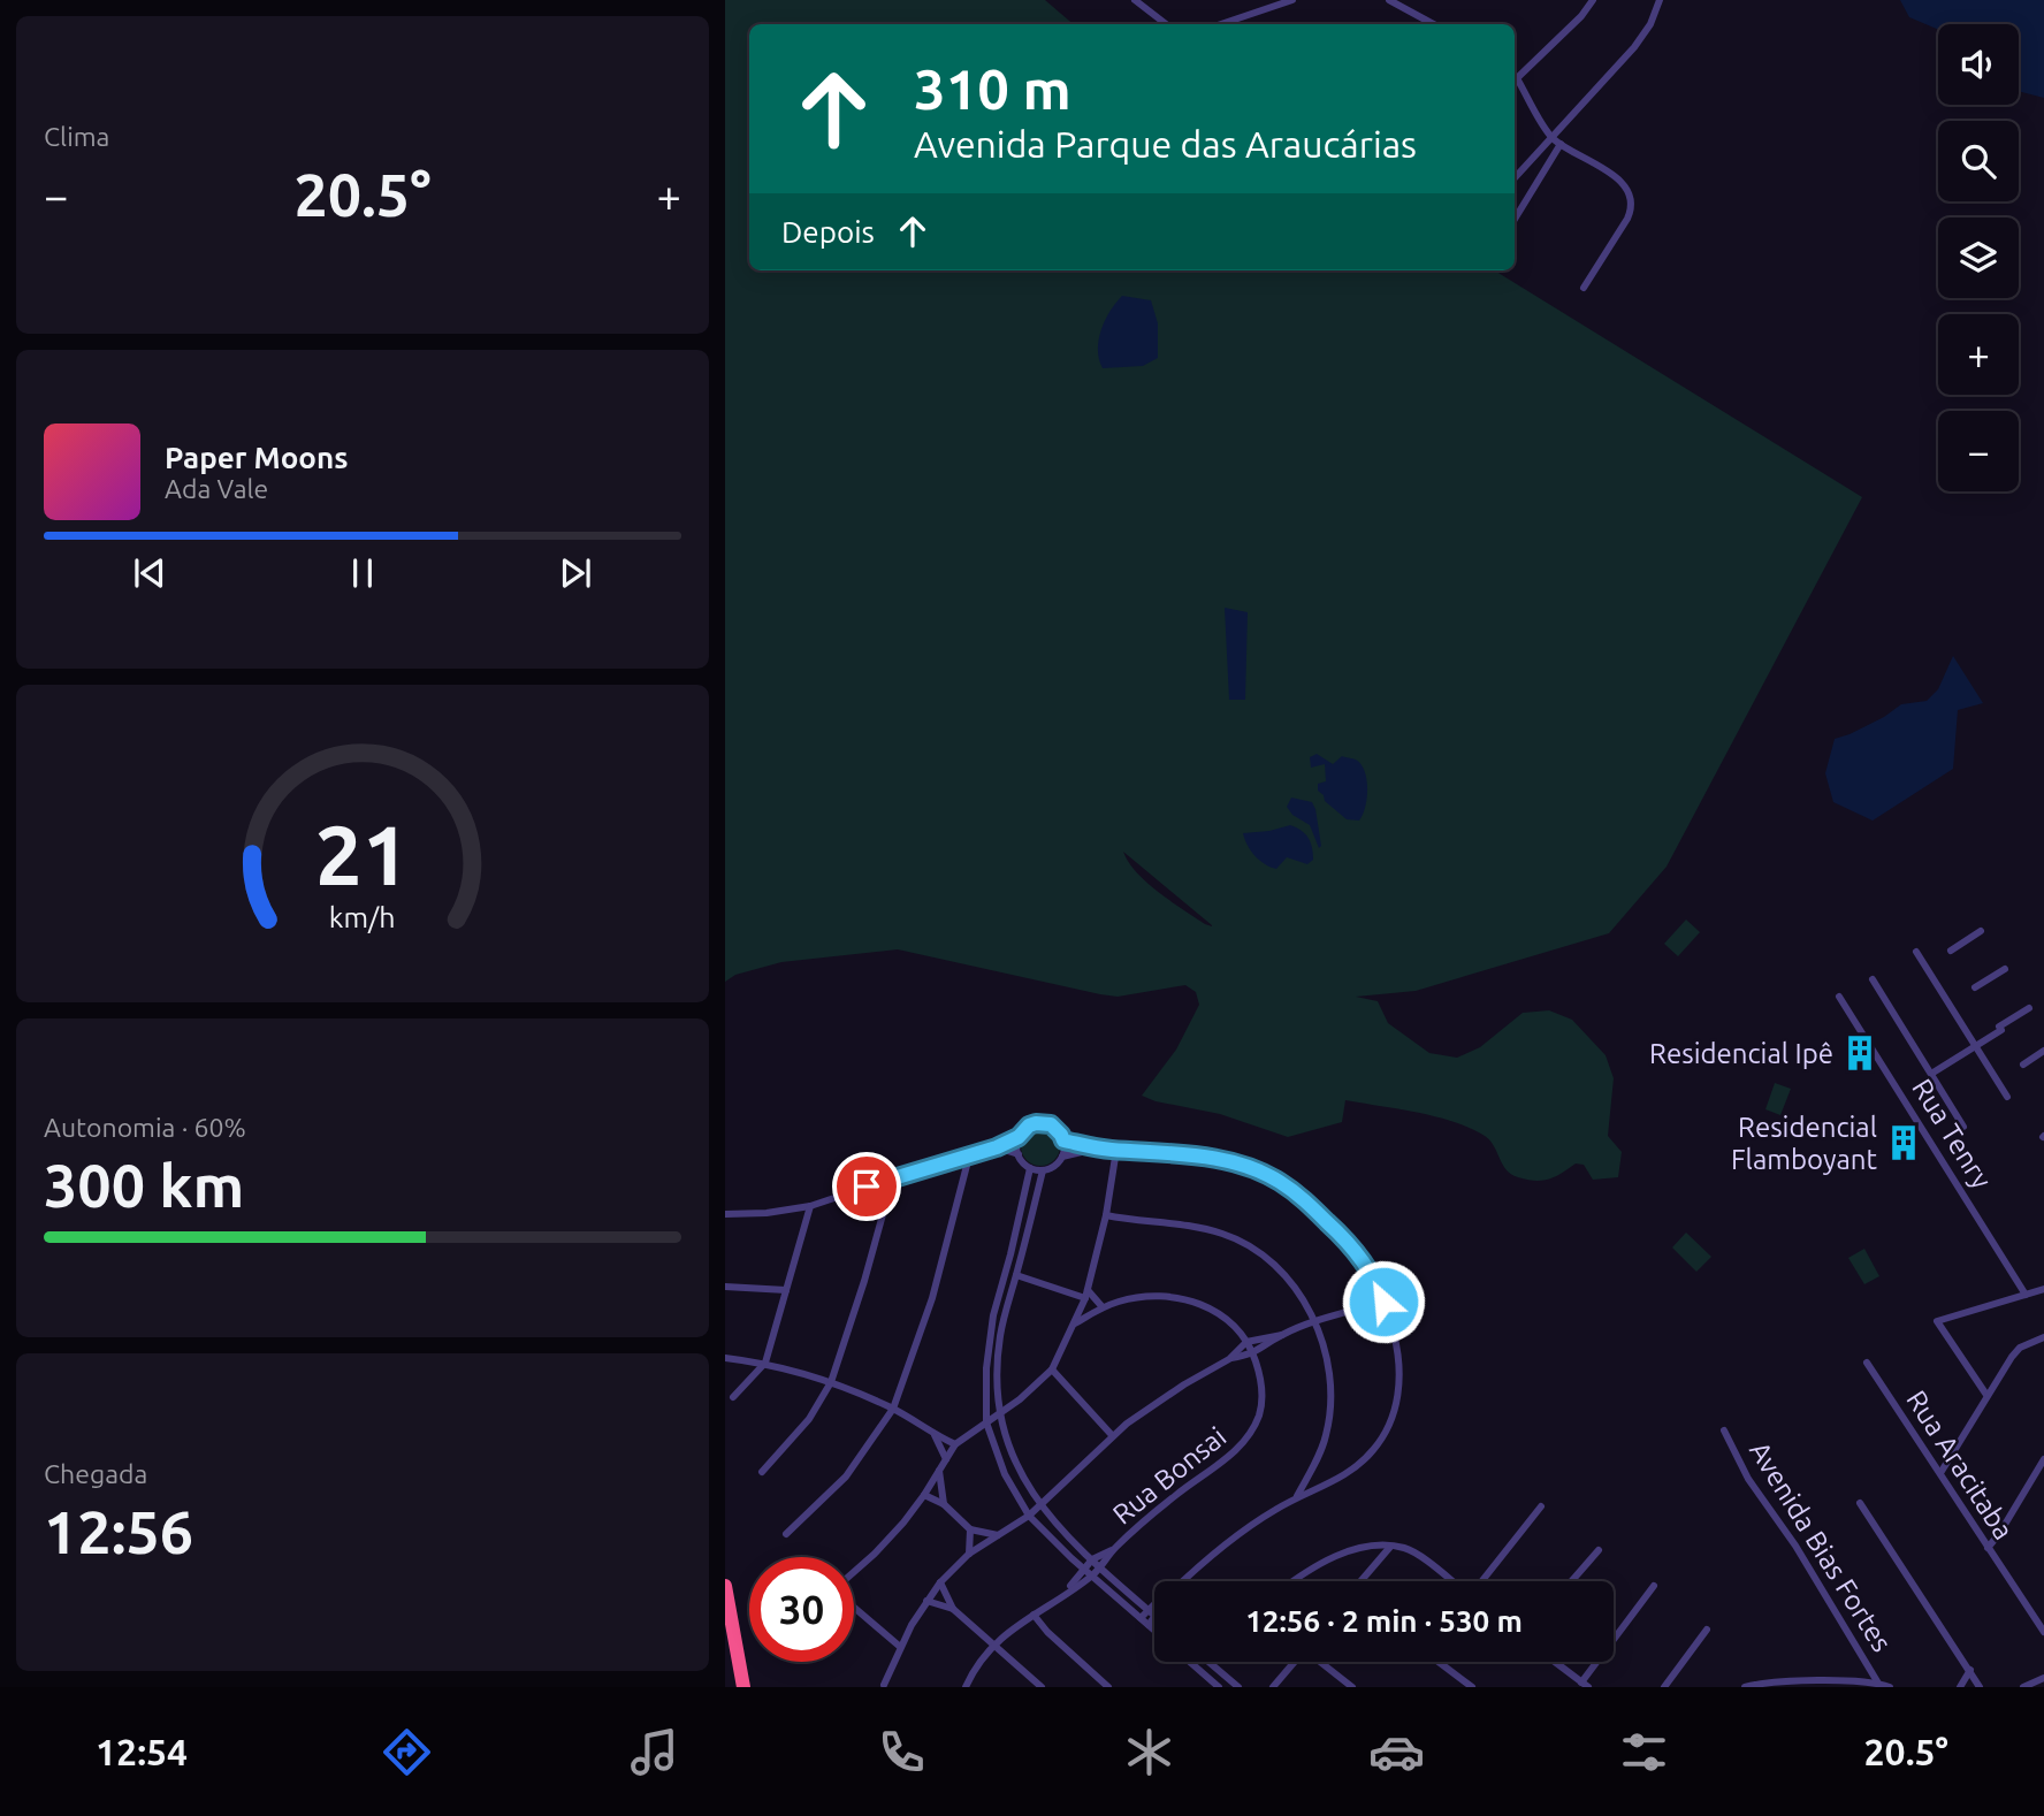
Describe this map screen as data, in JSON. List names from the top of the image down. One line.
{"streets":{"street":["Rua Tenry","Rua Aracitaba","Rua Bonsai","Avenida Bias Fortes"]},"places":{"building":["Residencial Ipê","Residencial Flamboyant"]},"page":{"tile":["Clima",["Autonomia · 60%","300 km"],["Chegada","12:56"]],"map_buttons":["+","−"],"turn":["310 m","Avenida Parque das Araucárias"],"heat":["−","20.5°","+"],"then":"Depois","song":["Paper Moons","Ada Vale"],"limit":"30","trip":"12:56 · 2 min · 530 m","tabs":["12:54","20.5°"],"gauge":["21","km/h"]}}
